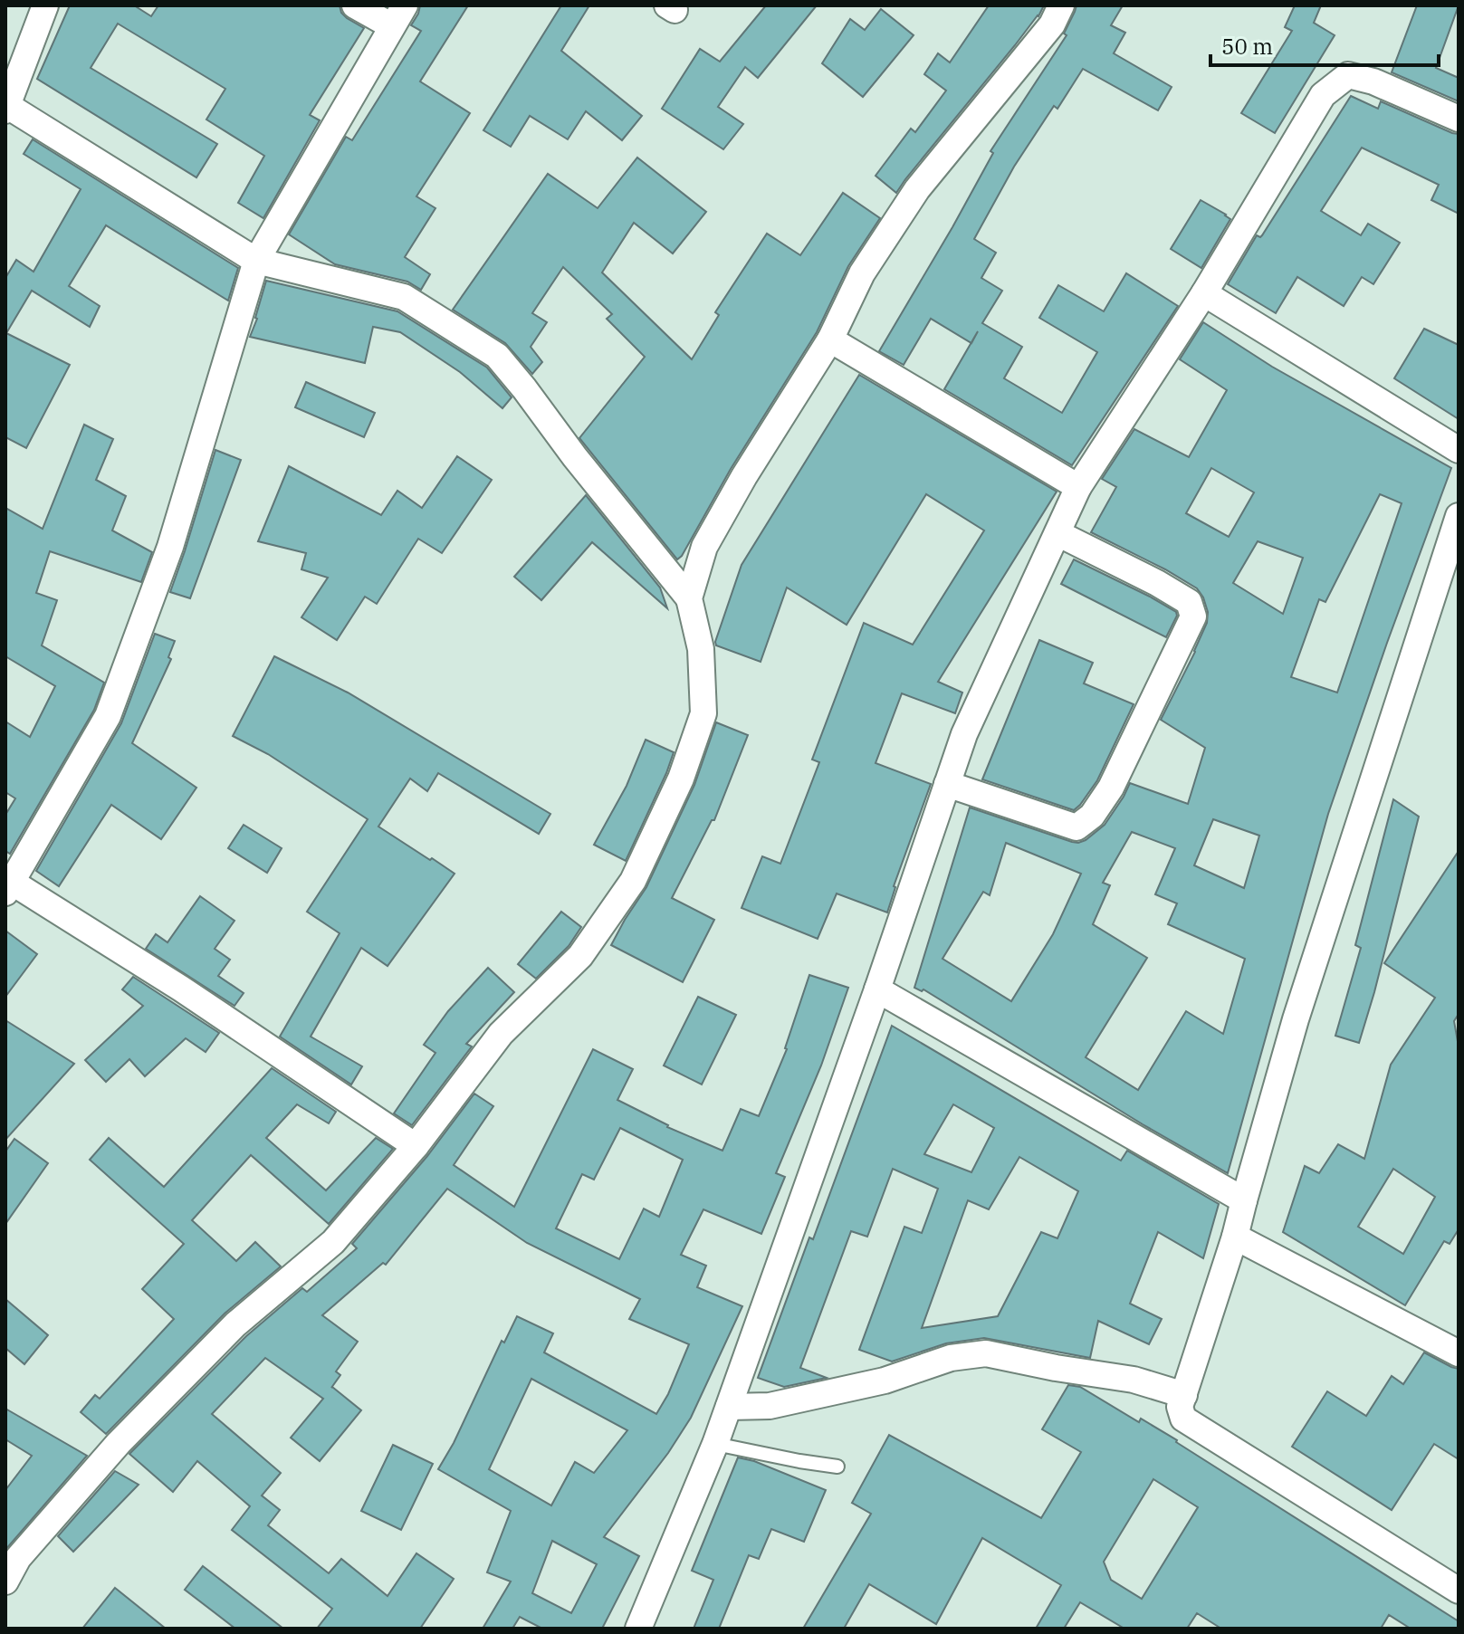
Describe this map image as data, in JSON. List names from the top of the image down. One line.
{"scale_bar":"50 m"}
